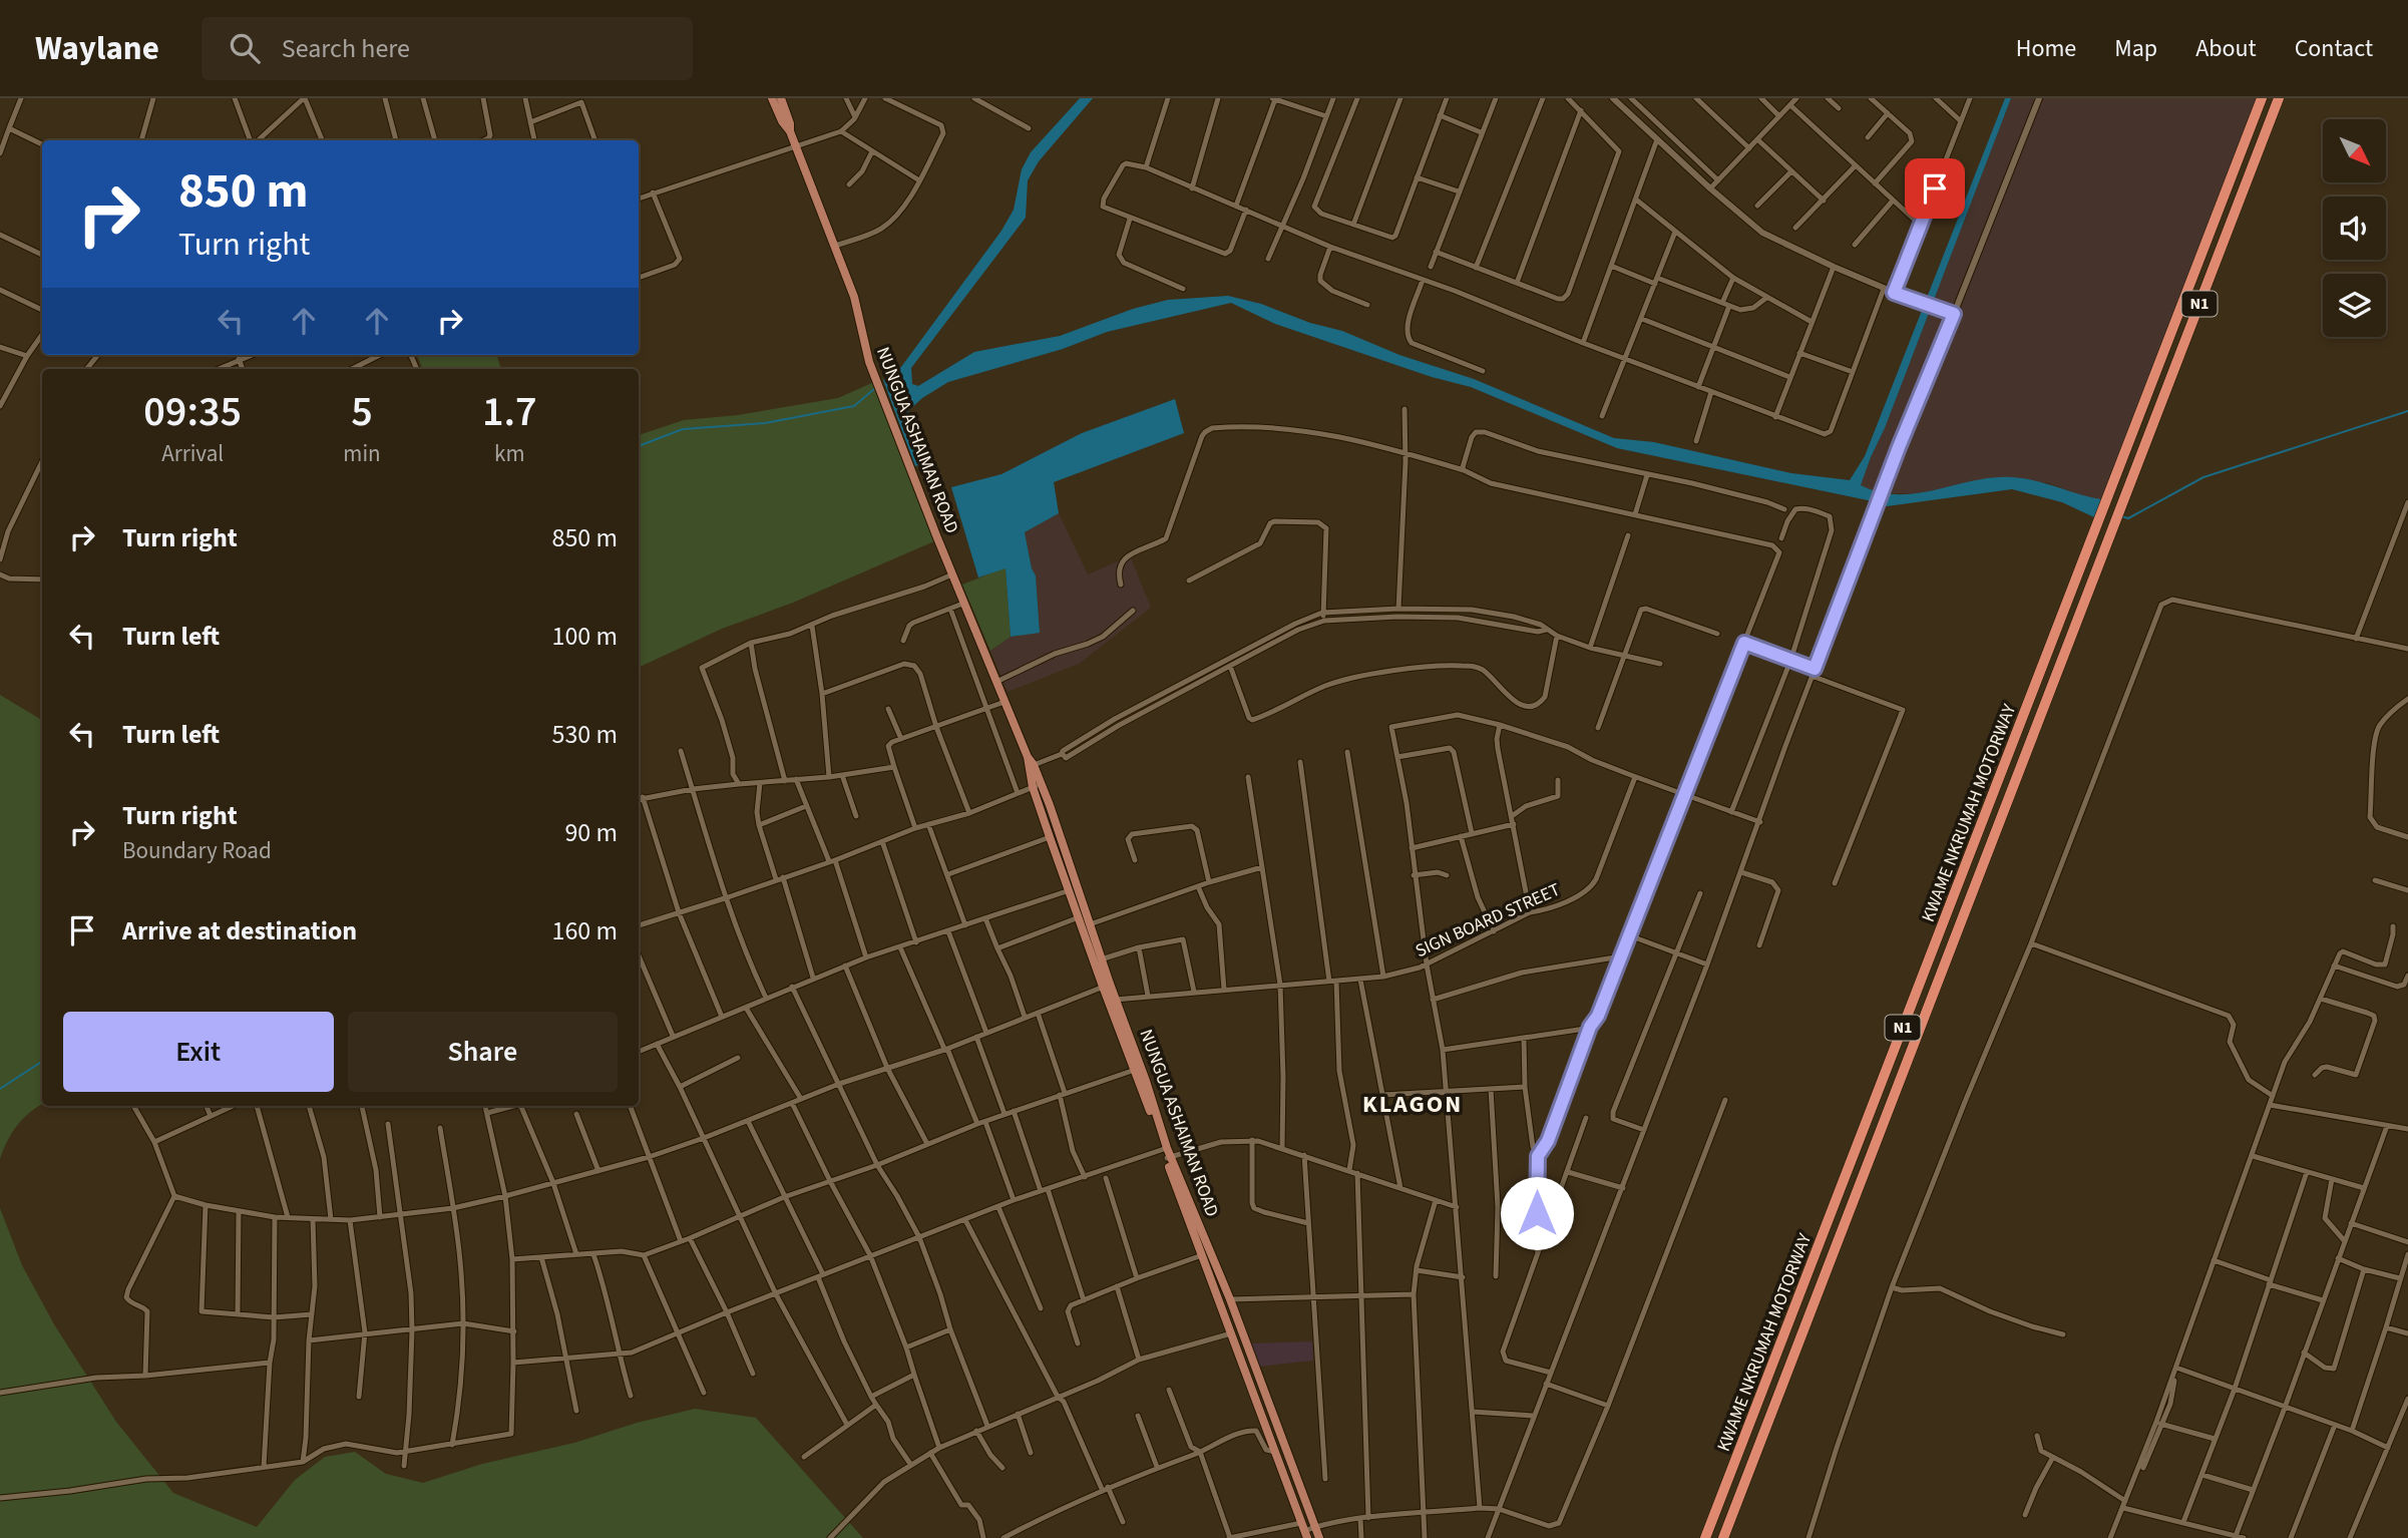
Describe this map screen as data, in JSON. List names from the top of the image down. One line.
{"streets":{"highway":["N1","KWAME NKRUMAH MOTORWAY"],"main road":["NUNGUA ASHAIMAN ROAD"],"street":["SIGN BOARD STREET"]},"crossings":[["NUNGUA ASHAIMAN ROAD","SIGN BOARD STREET"]],"districts":["KLAGON"],"north":"bottom right","page":{"header":"Waylane","search":"Search here","nav":["Home","Map","About","Contact"],"turn":["850 m","Turn right"],"eta":["09:35","Arrival","5","min","1.7","km"],"list":[{"name":"Turn right","value":"850 m"},{"name":"Turn left","value":"100 m"},{"name":"Turn left","value":"530 m"},{"name":"Turn right","note":"Boundary Road","value":"90 m"},{"name":"Arrive at destination","value":"160 m"}],"buttons":["Exit","Share"]}}
